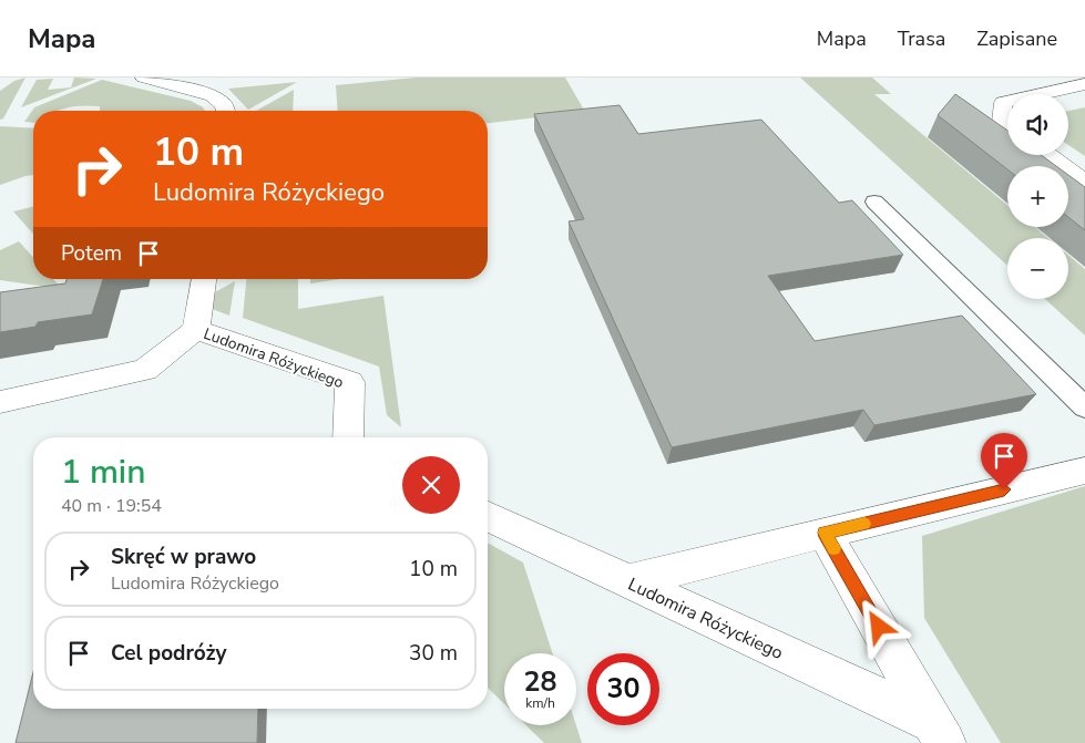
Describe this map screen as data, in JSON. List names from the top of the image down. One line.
{"streets":{"street":["Ludomira Różyckiego"]},"page":{"header":"Mapa","nav":["Mapa","Trasa","Zapisane"],"map_buttons":["+","−"],"turn":["10 m","Ludomira Różyckiego"],"then":"Potem","heading":["1 min","40 m · 19:54"],"list":[{"name":"Skręć w prawo","note":"Ludomira Różyckiego","value":"10 m"},{"name":"Cel podróży","value":"30 m"}],"speed":"28 km/h","limit":"30"}}
